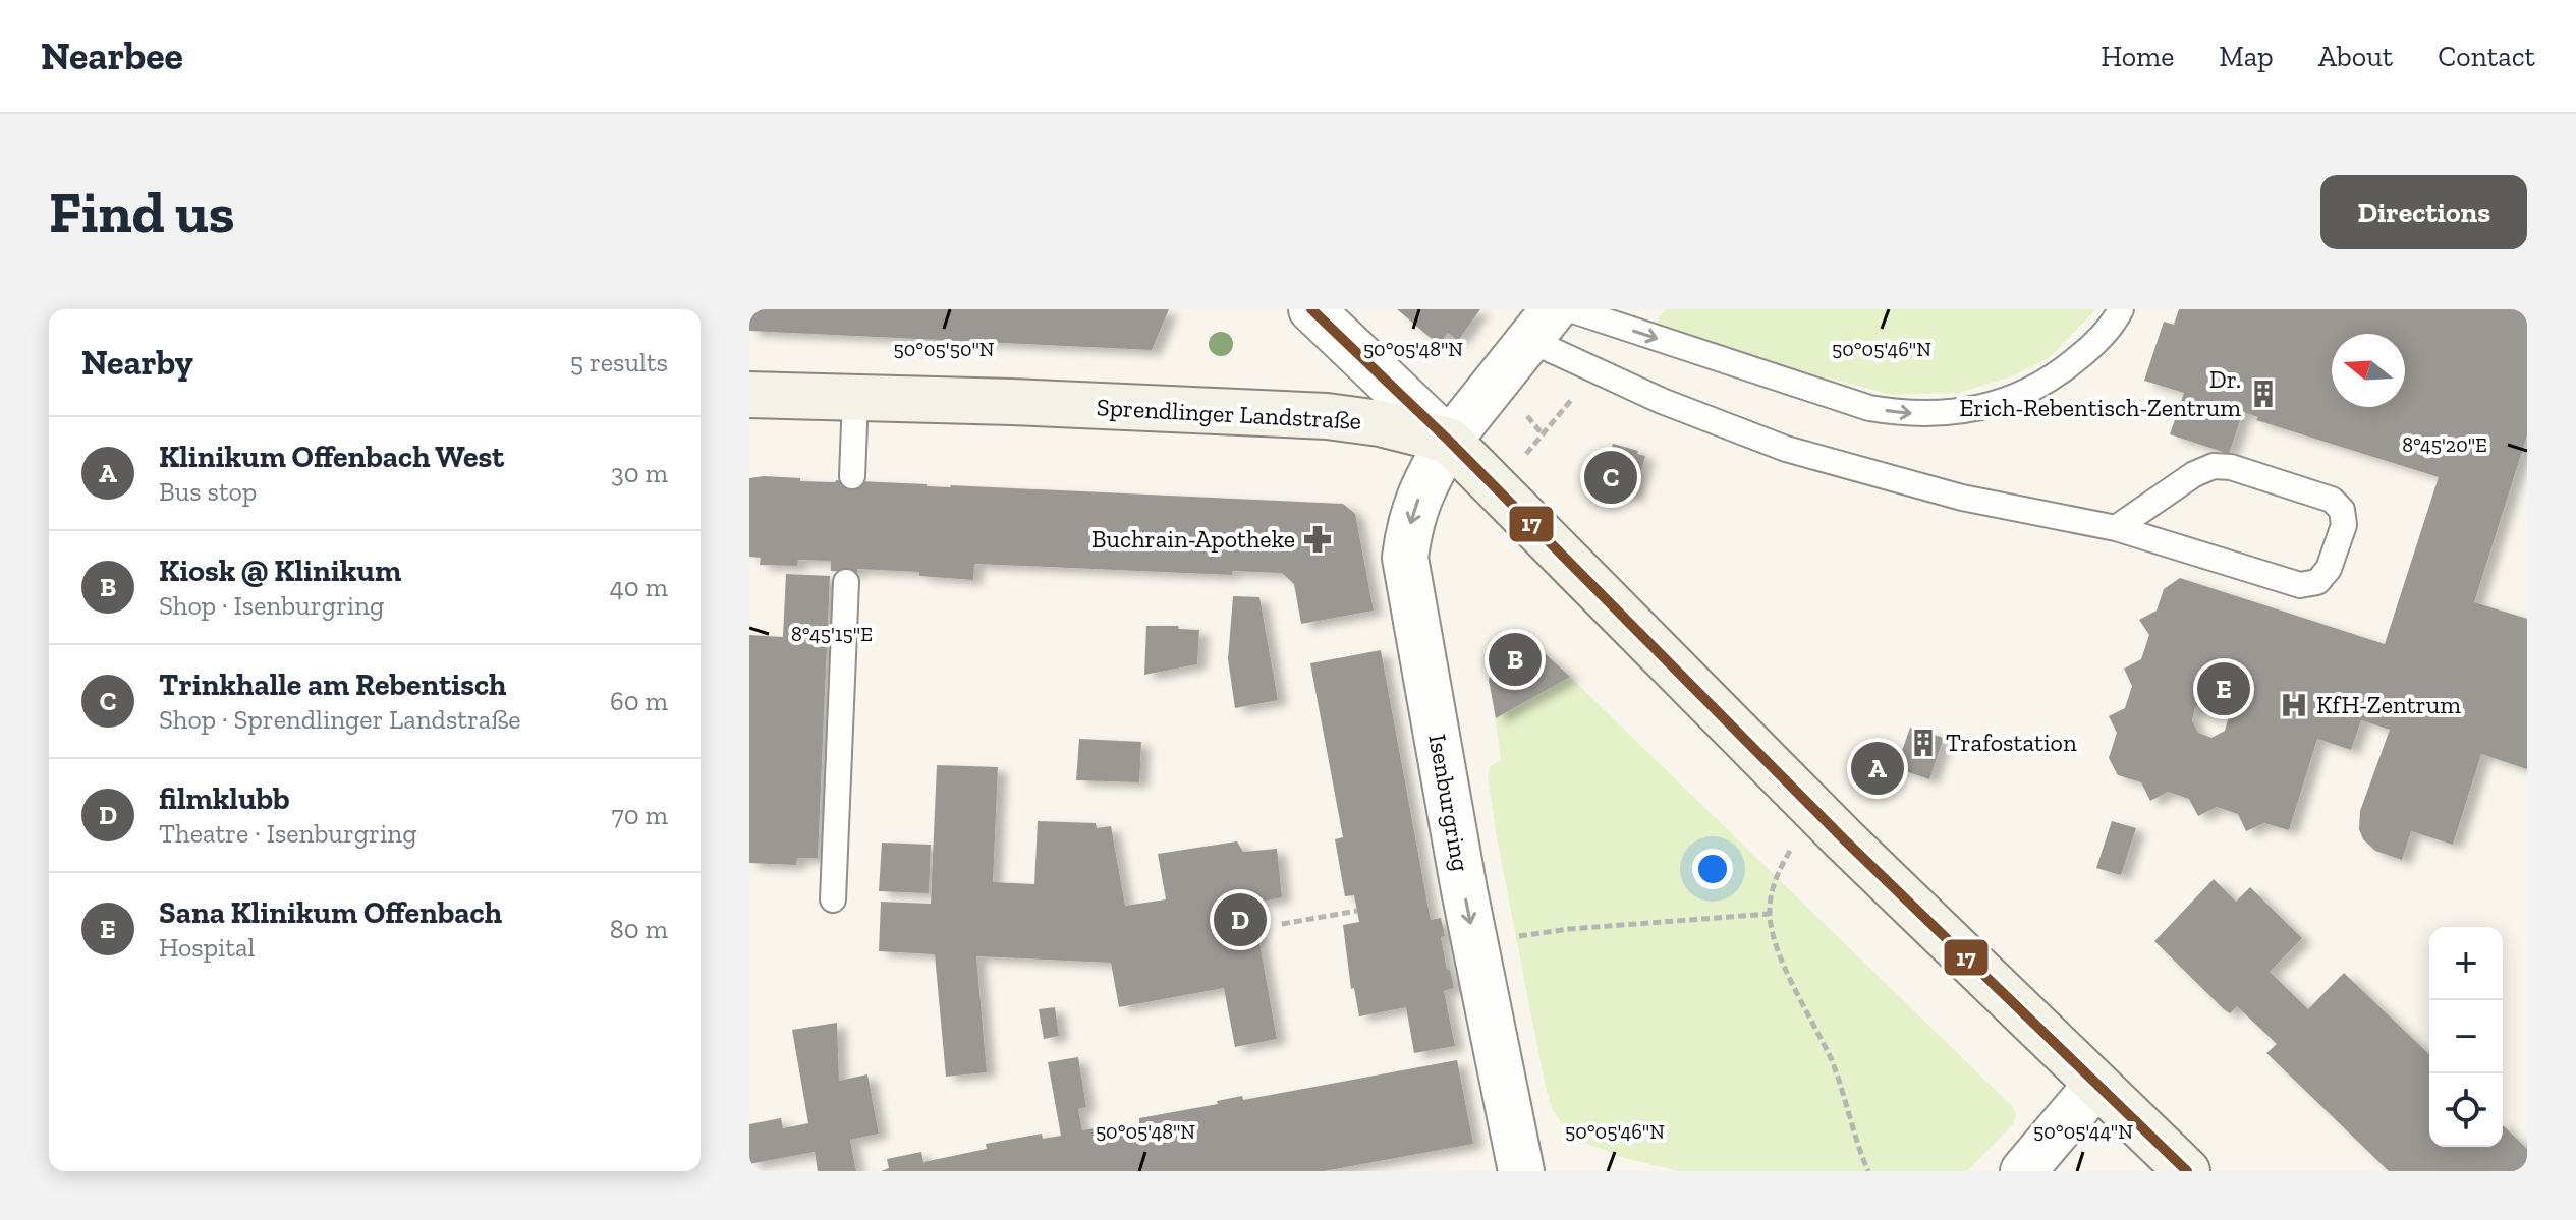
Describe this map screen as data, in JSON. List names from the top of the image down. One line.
{"streets":{"main road":["Sprendlinger Landstraße"],"street":["Isenburgring"]},"crossings":[["Sprendlinger Landstraße","Isenburgring"]],"one_way":["Isenburgring"],"places":{"building":["Dr. Erich-Rebentisch-Zentrum","Trafostation"],"pharmacy":["Buchrain-Apotheke"],"hospital":["KfH-Zentrum"]},"lines":["transit line 17"],"north":"left","page":{"header":"Nearbee","nav":["Home","Map","About","Contact"],"buttons":"Directions","title":"Find us","heading":["Nearby","5 results"],"list":[{"mark":"A","name":"Klinikum Offenbach West","note":"Bus stop","value":"30 m"},{"mark":"B","name":"Kiosk @ Klinikum","note":"Shop · Isenburgring","value":"40 m"},{"mark":"C","name":"Trinkhalle am Rebentisch","note":"Shop · Sprendlinger Landstraße","value":"60 m"},{"mark":"D","name":"filmklubb","note":"Theatre · Isenburgring","value":"70 m"},{"mark":"E","name":"Sana Klinikum Offenbach","note":"Hospital","value":"80 m"}],"pins":["C","B","E","A","D"],"map_buttons":["+","−"]},"coordinates":["50°05'50\"N","50°05'48\"N","50°05'46\"N","8°45'20\"E","8°45'15\"E","50°05'44\"N"]}
